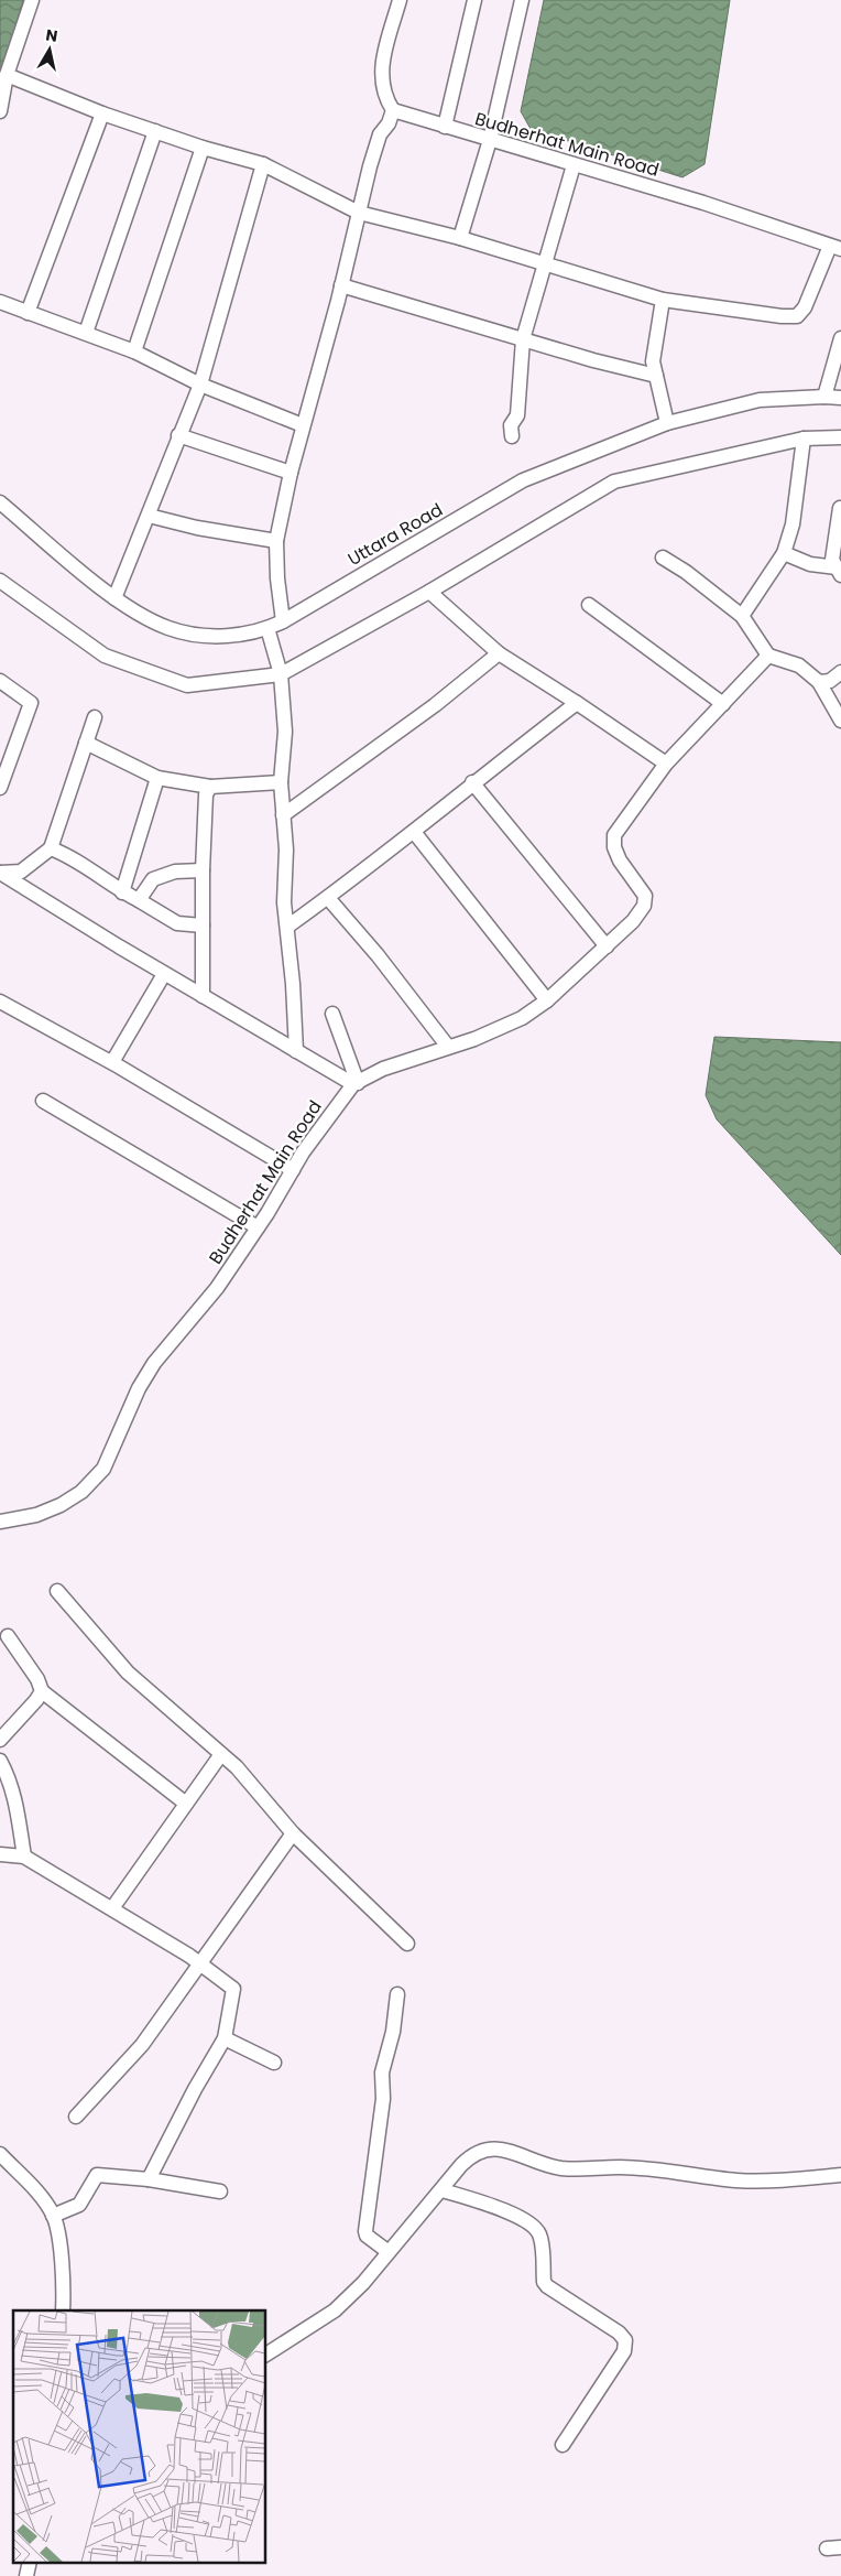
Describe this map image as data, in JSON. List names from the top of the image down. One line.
{"streets":{"street":["Budherhat Main Road","Uttara Road"]},"north":"top"}
